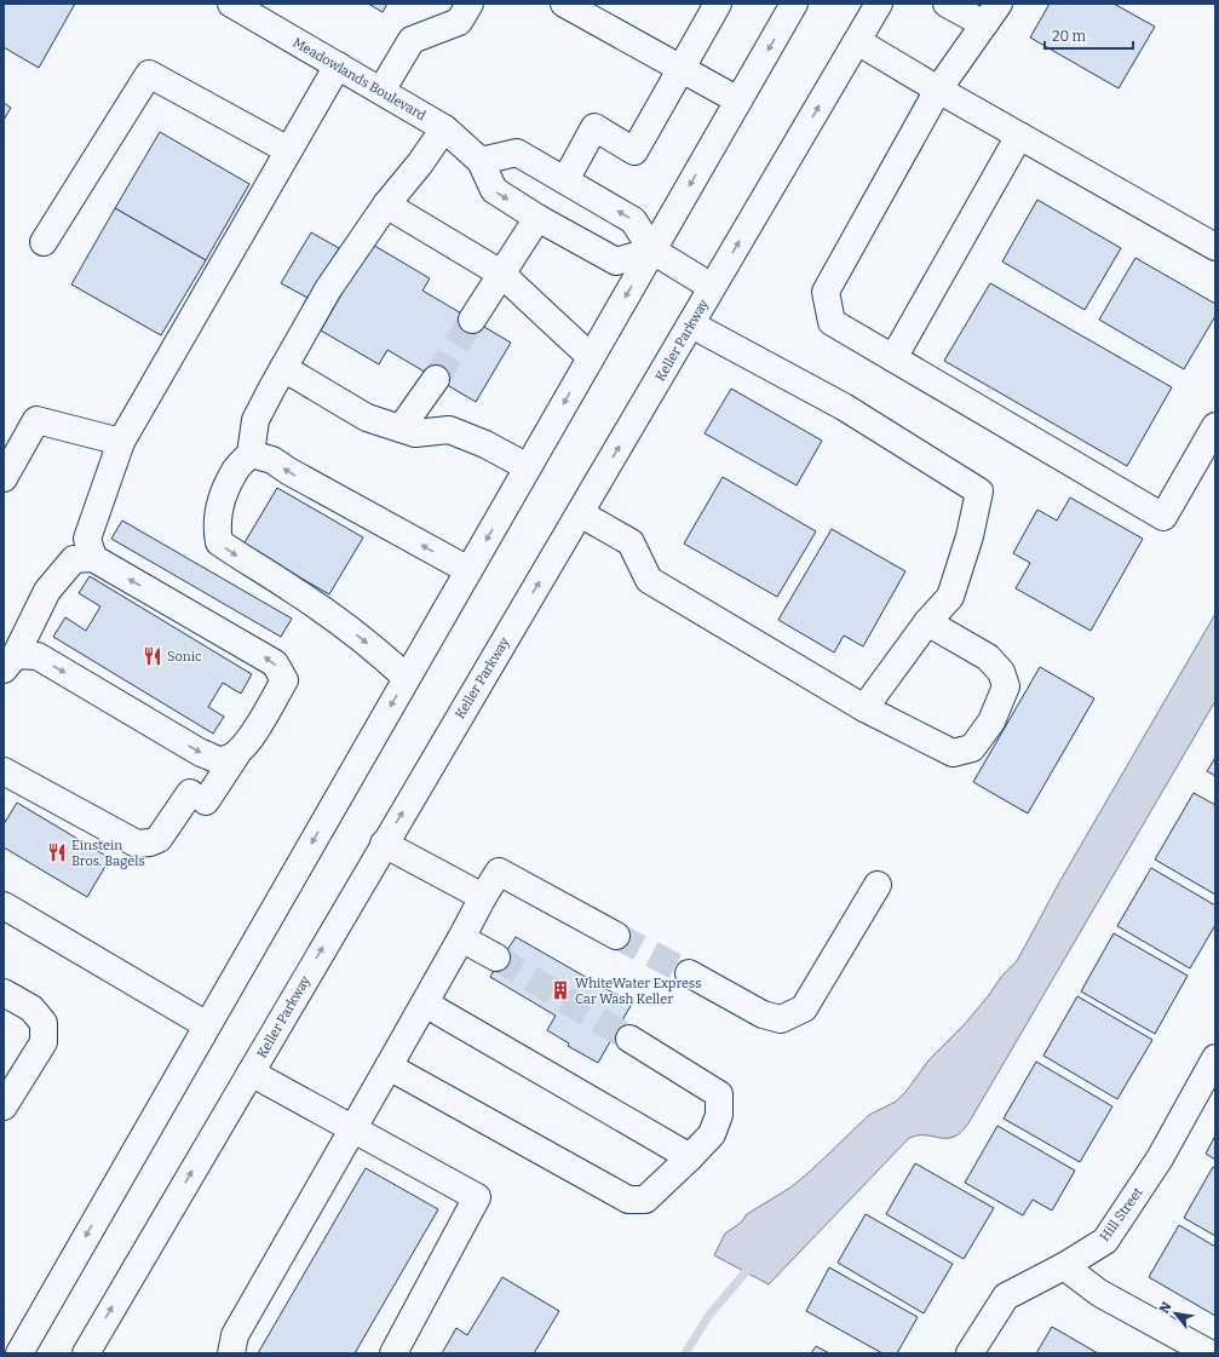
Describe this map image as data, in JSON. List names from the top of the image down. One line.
{"streets":{"main road":["Meadowlands Boulevard","Keller Parkway","Hill Street"]},"places":{"restaurant":["Sonic","Einstein Bros. Bagels"],"building":["WhiteWater Express Car Wash Keller"]},"scale_bar":"20 m","north":"top left"}
